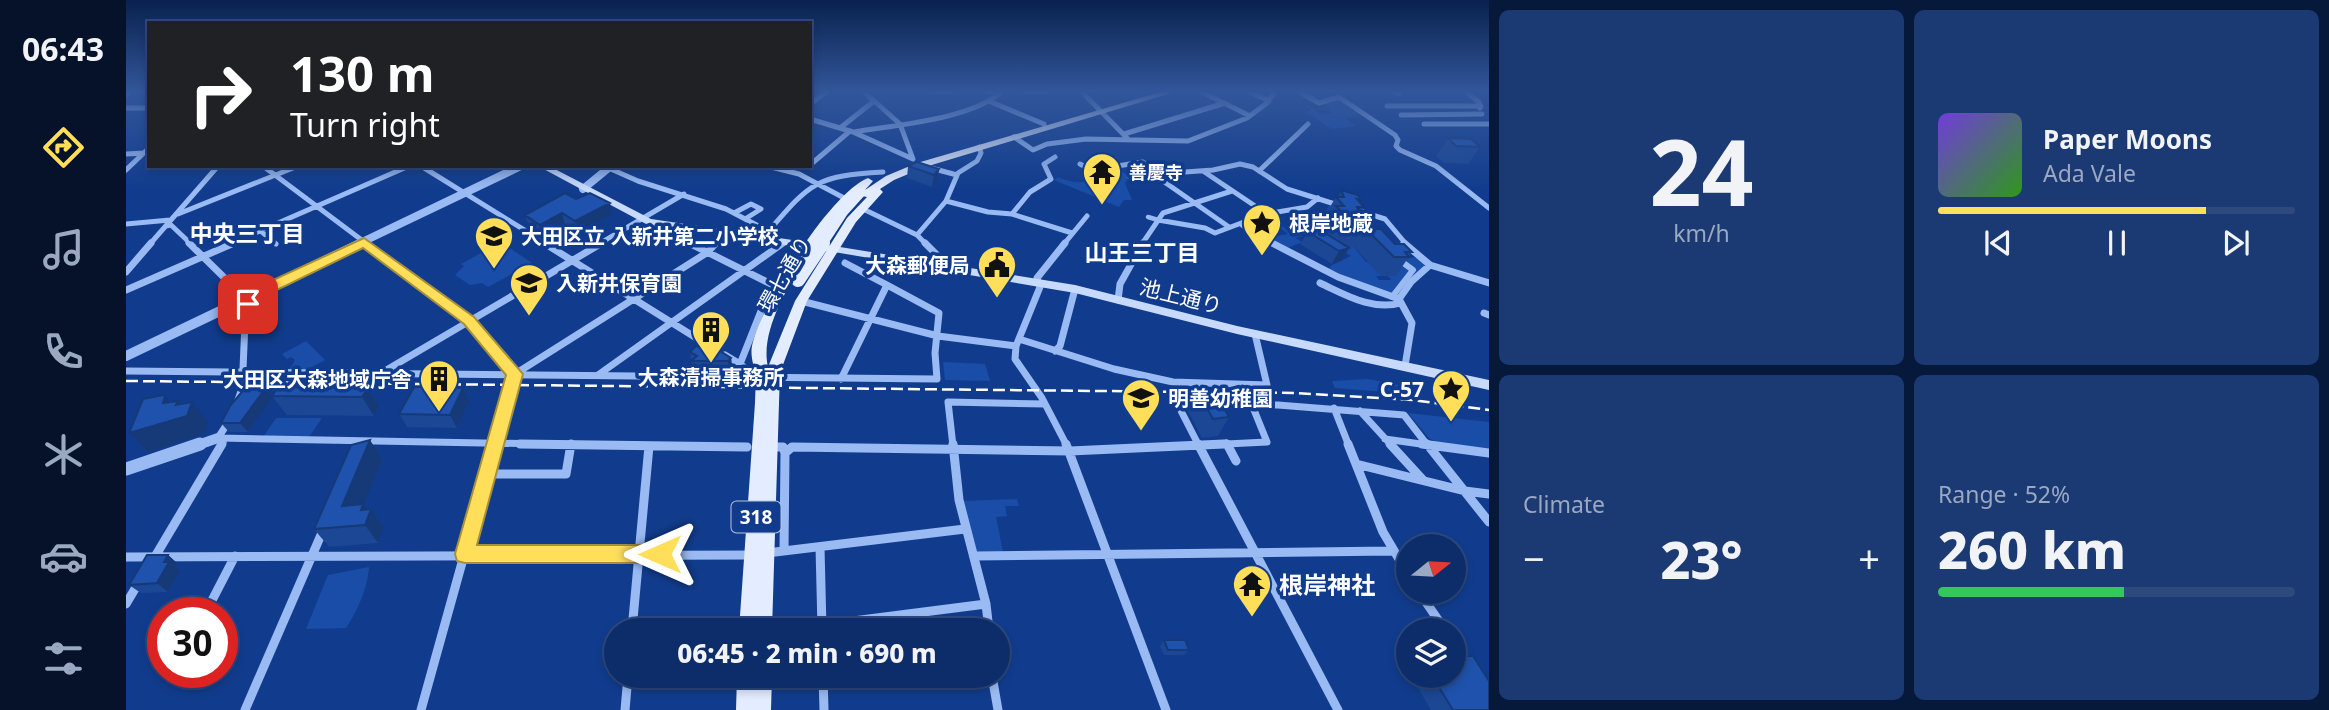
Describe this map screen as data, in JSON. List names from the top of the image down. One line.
{"streets":{"main road":["環七通り","池上通り","318"]},"districts":["中央三丁目","山王三丁目"],"places":{"temple":["善慶寺","根岸神社"],"place":["根岸地蔵","C-57"],"school or university":["大田区立 入新井第二小学校","入新井保育園","明善幼稚園"],"public building":["大森郵便局"],"building":["大森清掃事務所","大田区大森地域庁舎"]},"north":"right","page":{"tabs":"06:43","tile":[["24","km/h"],"Climate",["Range · 52%","260 km"]],"turn":["130 m","Turn right"],"song":["Paper Moons","Ada Vale"],"heat":["−","23°","+"],"limit":"30","trip":"06:45 · 2 min · 690 m"}}
